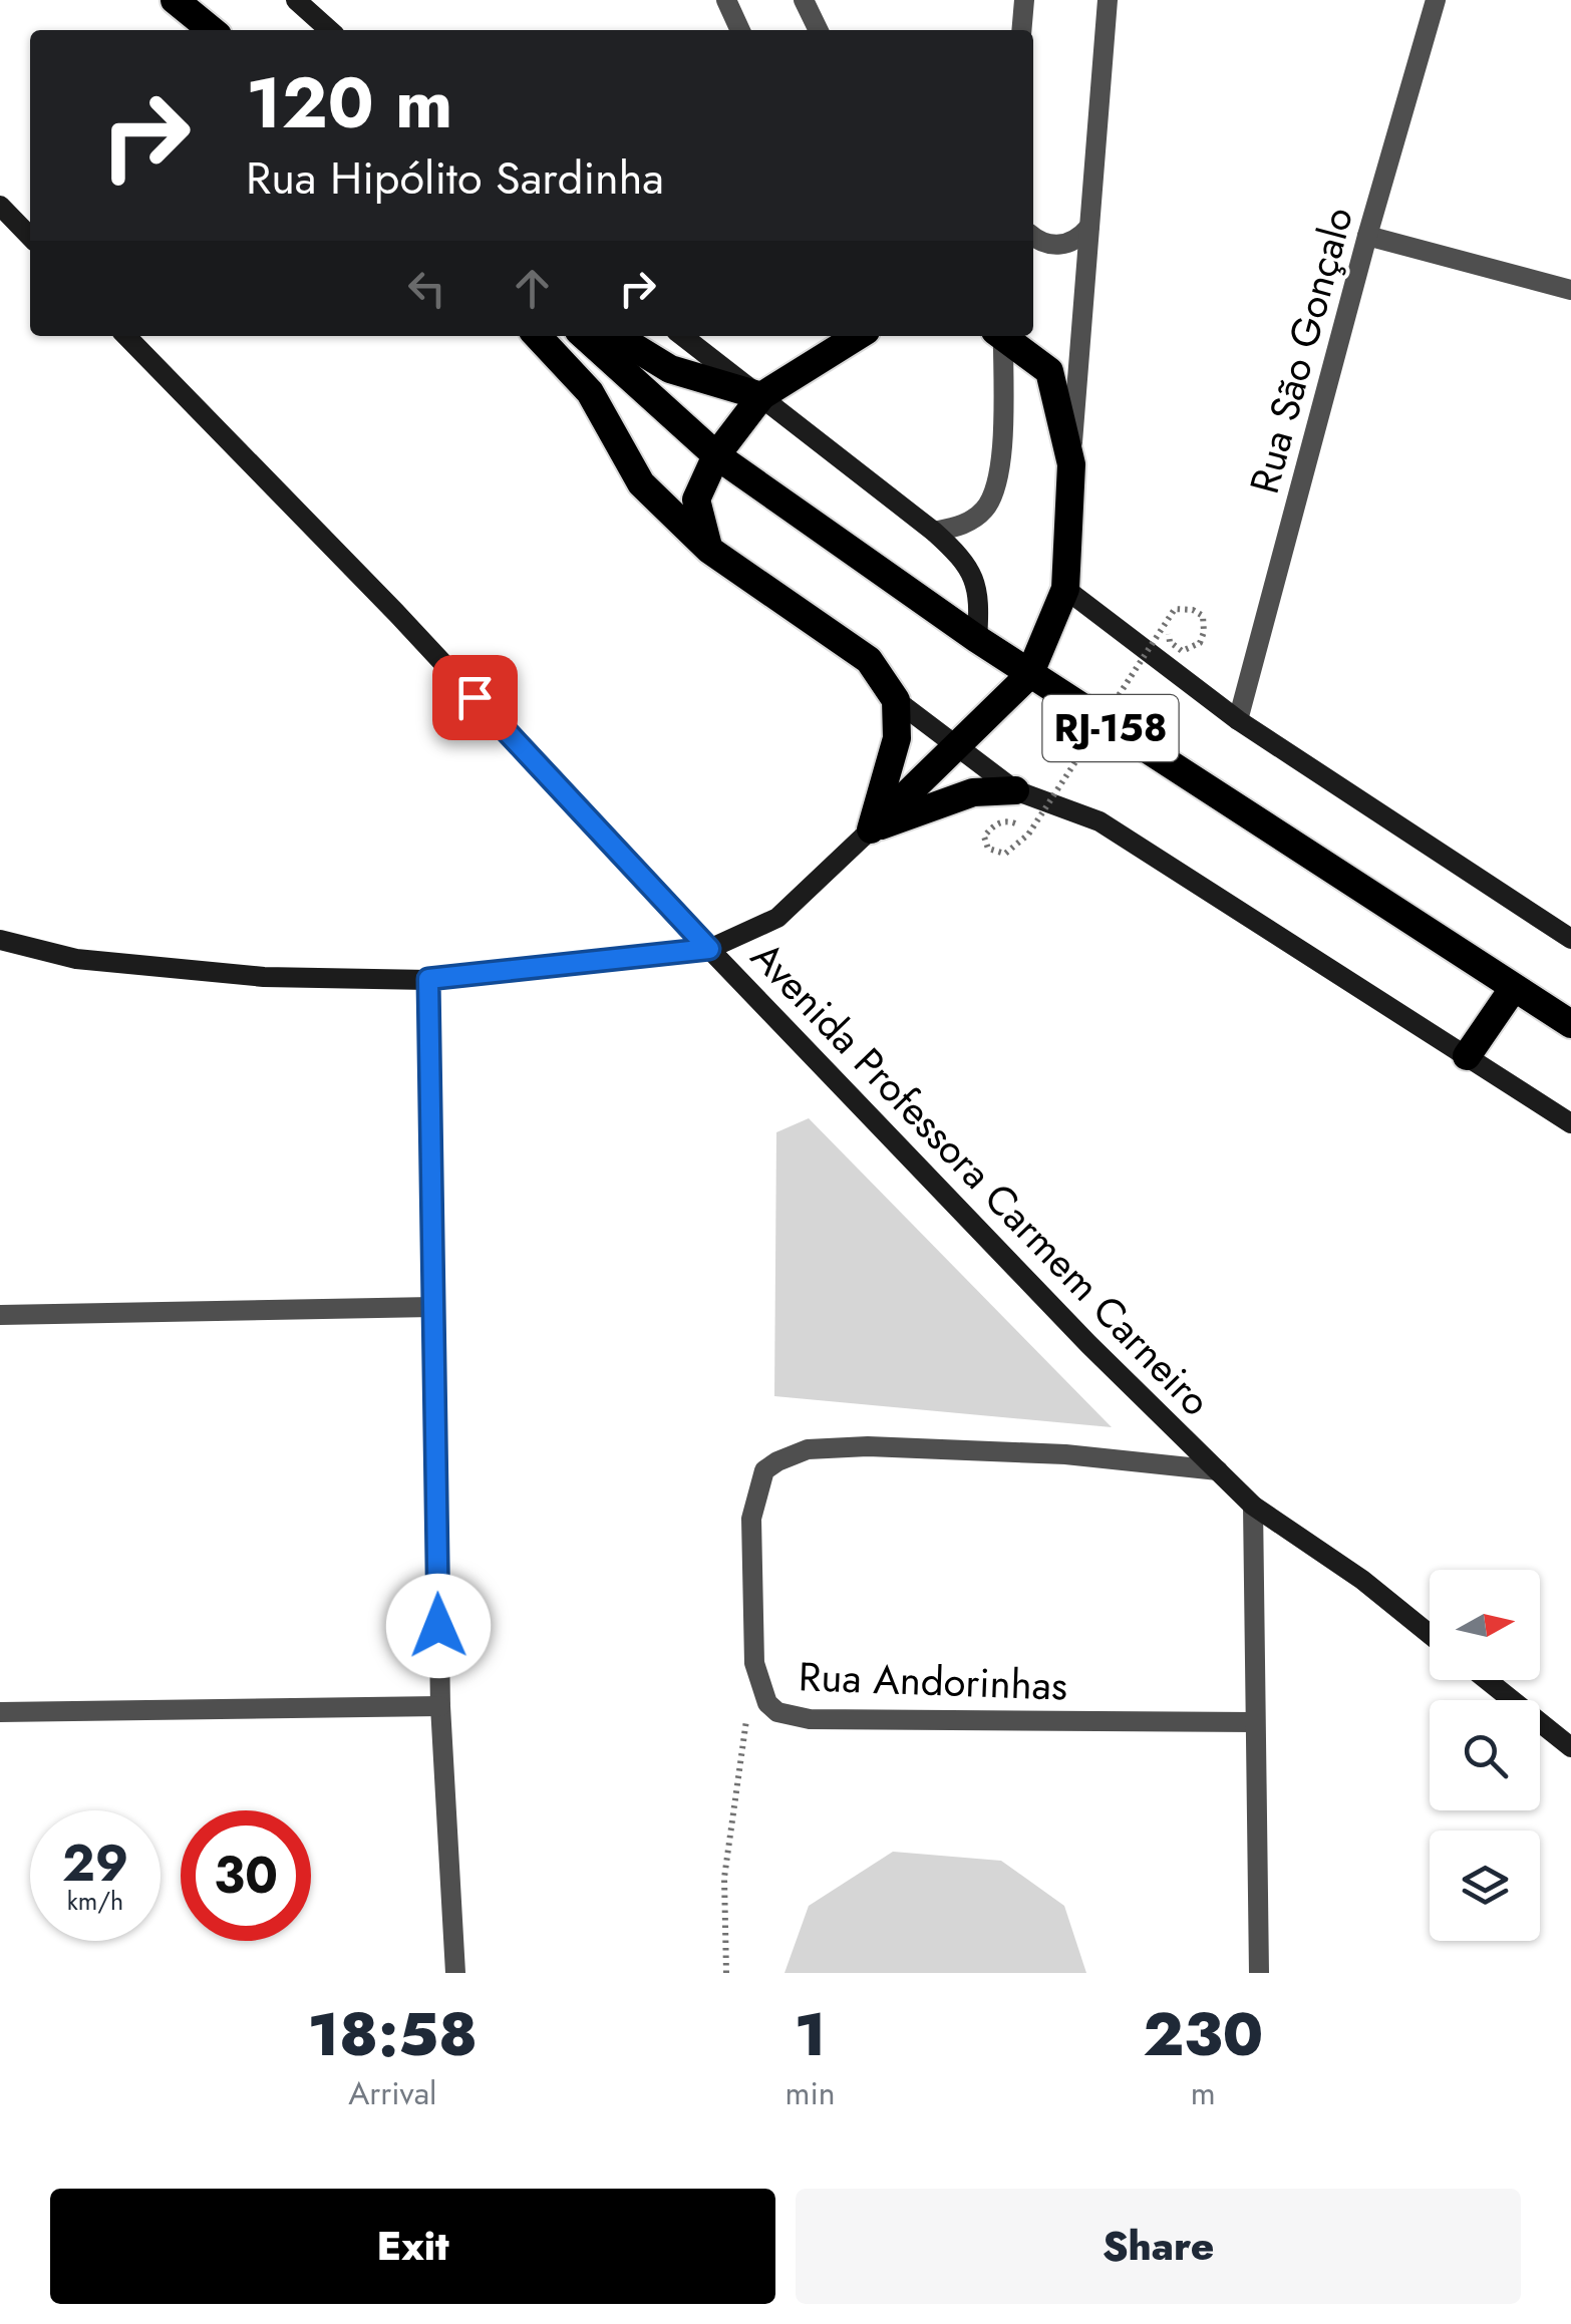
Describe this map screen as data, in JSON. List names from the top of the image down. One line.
{"streets":{"highway":["RJ-158"],"main road":["Avenida Professora Carmem Carneiro"],"street":["Rua São Gonçalo","Rua Andorinhas"]},"crossings":[["Avenida Professora Carmem Carneiro","Rua Andorinhas"]],"north":"right","page":{"turn":["120 m","Rua Hipólito Sardinha"],"speed":"29 km/h","limit":"30","eta":["18:58","Arrival","1","min","230","m"],"buttons":["Exit","Share"]}}
